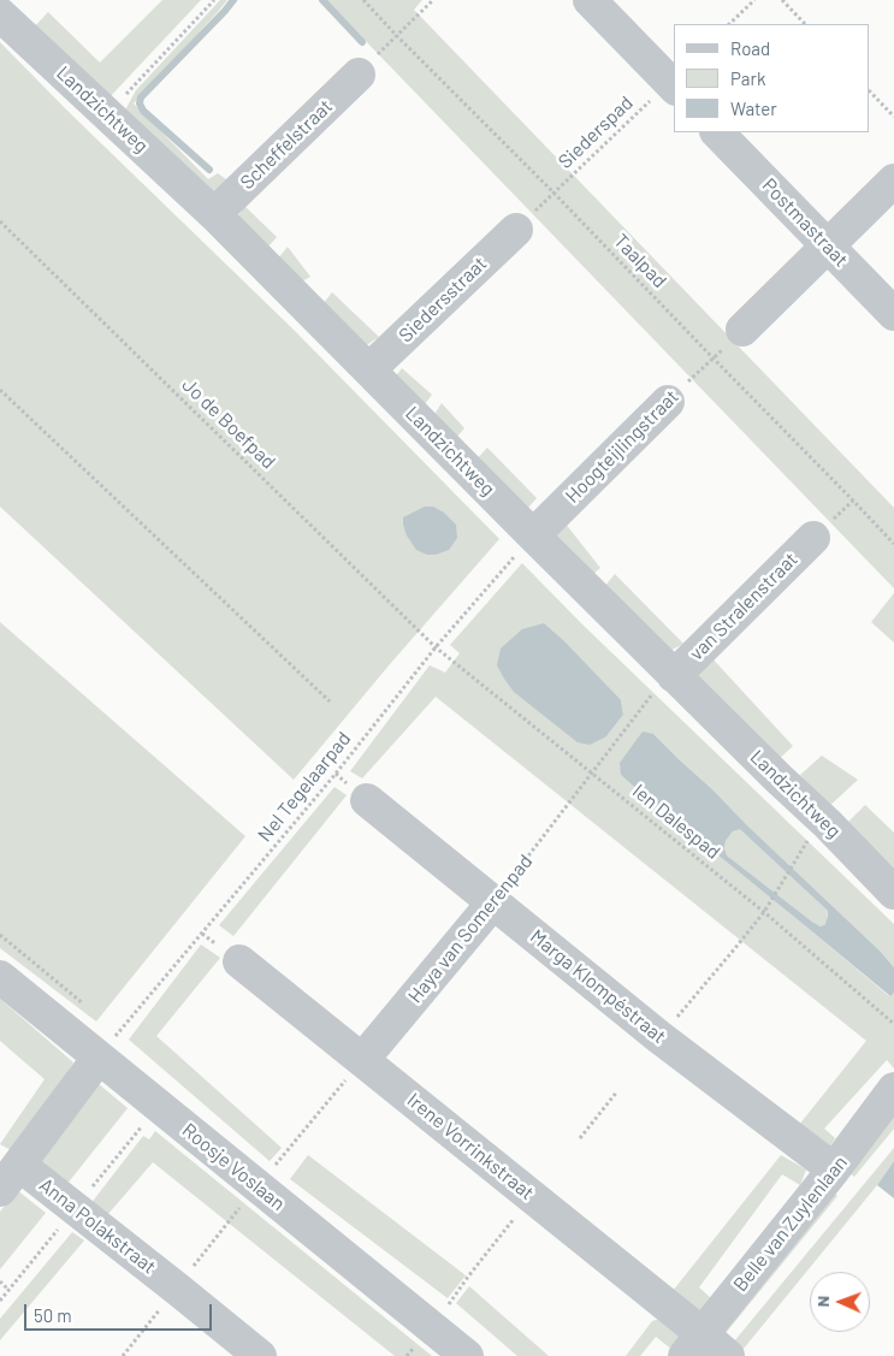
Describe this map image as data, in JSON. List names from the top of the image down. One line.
{"streets":{"street":["Landzichtweg","Scheffelstraat","Postmastraat","Siedersstraat","Hoogteijlingstraat","van Stralenstraat","Haya van Somerenpad","Marga Klompéstraat","Irene Vorrinkstraat","Roosje Voslaan","Belle van Zuylenlaan","Anna Polakstraat"],"path":["Siederspad","Taalpad","Jo de Boefpad","Nel Tegelaarpad","Ien Dalespad"]},"crossings":[["Landzichtweg","Scheffelstraat"],["Landzichtweg","Siedersstraat"],["Landzichtweg","Hoogteijlingstraat"],["Landzichtweg","van Stralenstraat"],["Landzichtweg","Nel Tegelaarpad"],["Landzichtweg","Haya van Somerenpad"],["Siederspad","Taalpad"],["Siederspad","Siedersstraat"],["Taalpad","Hoogteijlingstraat"],["Jo de Boefpad","Nel Tegelaarpad"],["Jo de Boefpad","Ien Dalespad"],["Hoogteijlingstraat","Nel Tegelaarpad"],["van Stralenstraat","Haya van Somerenpad"],["Nel Tegelaarpad","Ien Dalespad"],["Nel Tegelaarpad","Roosje Voslaan"],["Ien Dalespad","Haya van Somerenpad"],["Haya van Somerenpad","Marga Klompéstraat"],["Haya van Somerenpad","Irene Vorrinkstraat"],["Marga Klompéstraat","Belle van Zuylenlaan"],["Irene Vorrinkstraat","Belle van Zuylenlaan"]],"legend":["Road","Park","Water"],"scale_bar":"50 m","north":"left"}
